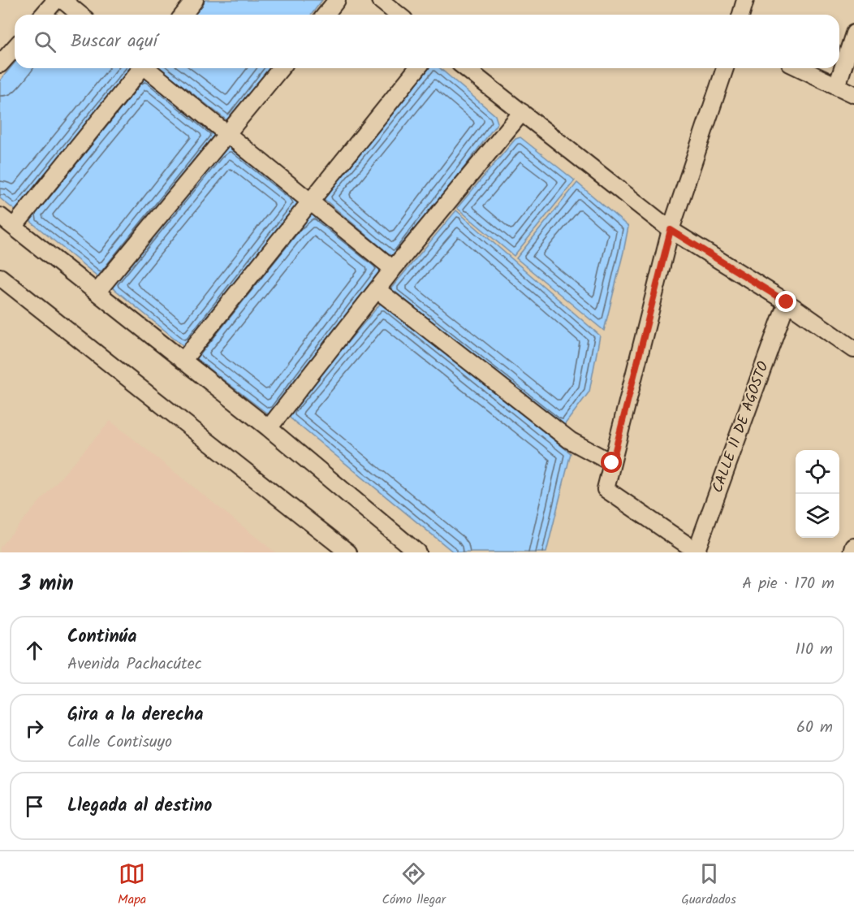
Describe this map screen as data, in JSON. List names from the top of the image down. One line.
{"streets":{"street":["CALLE 11 DE AGOSTO"]},"page":{"search":"Buscar aquí","heading":["3 min","A pie · 170 m"],"list":[["Continúa","Avenida Pachacútec","110 m"],["Gira a la derecha","Calle Contisuyo","60 m"],"Llegada al destino"],"nav":["Mapa","Cómo llegar","Guardados"]}}
